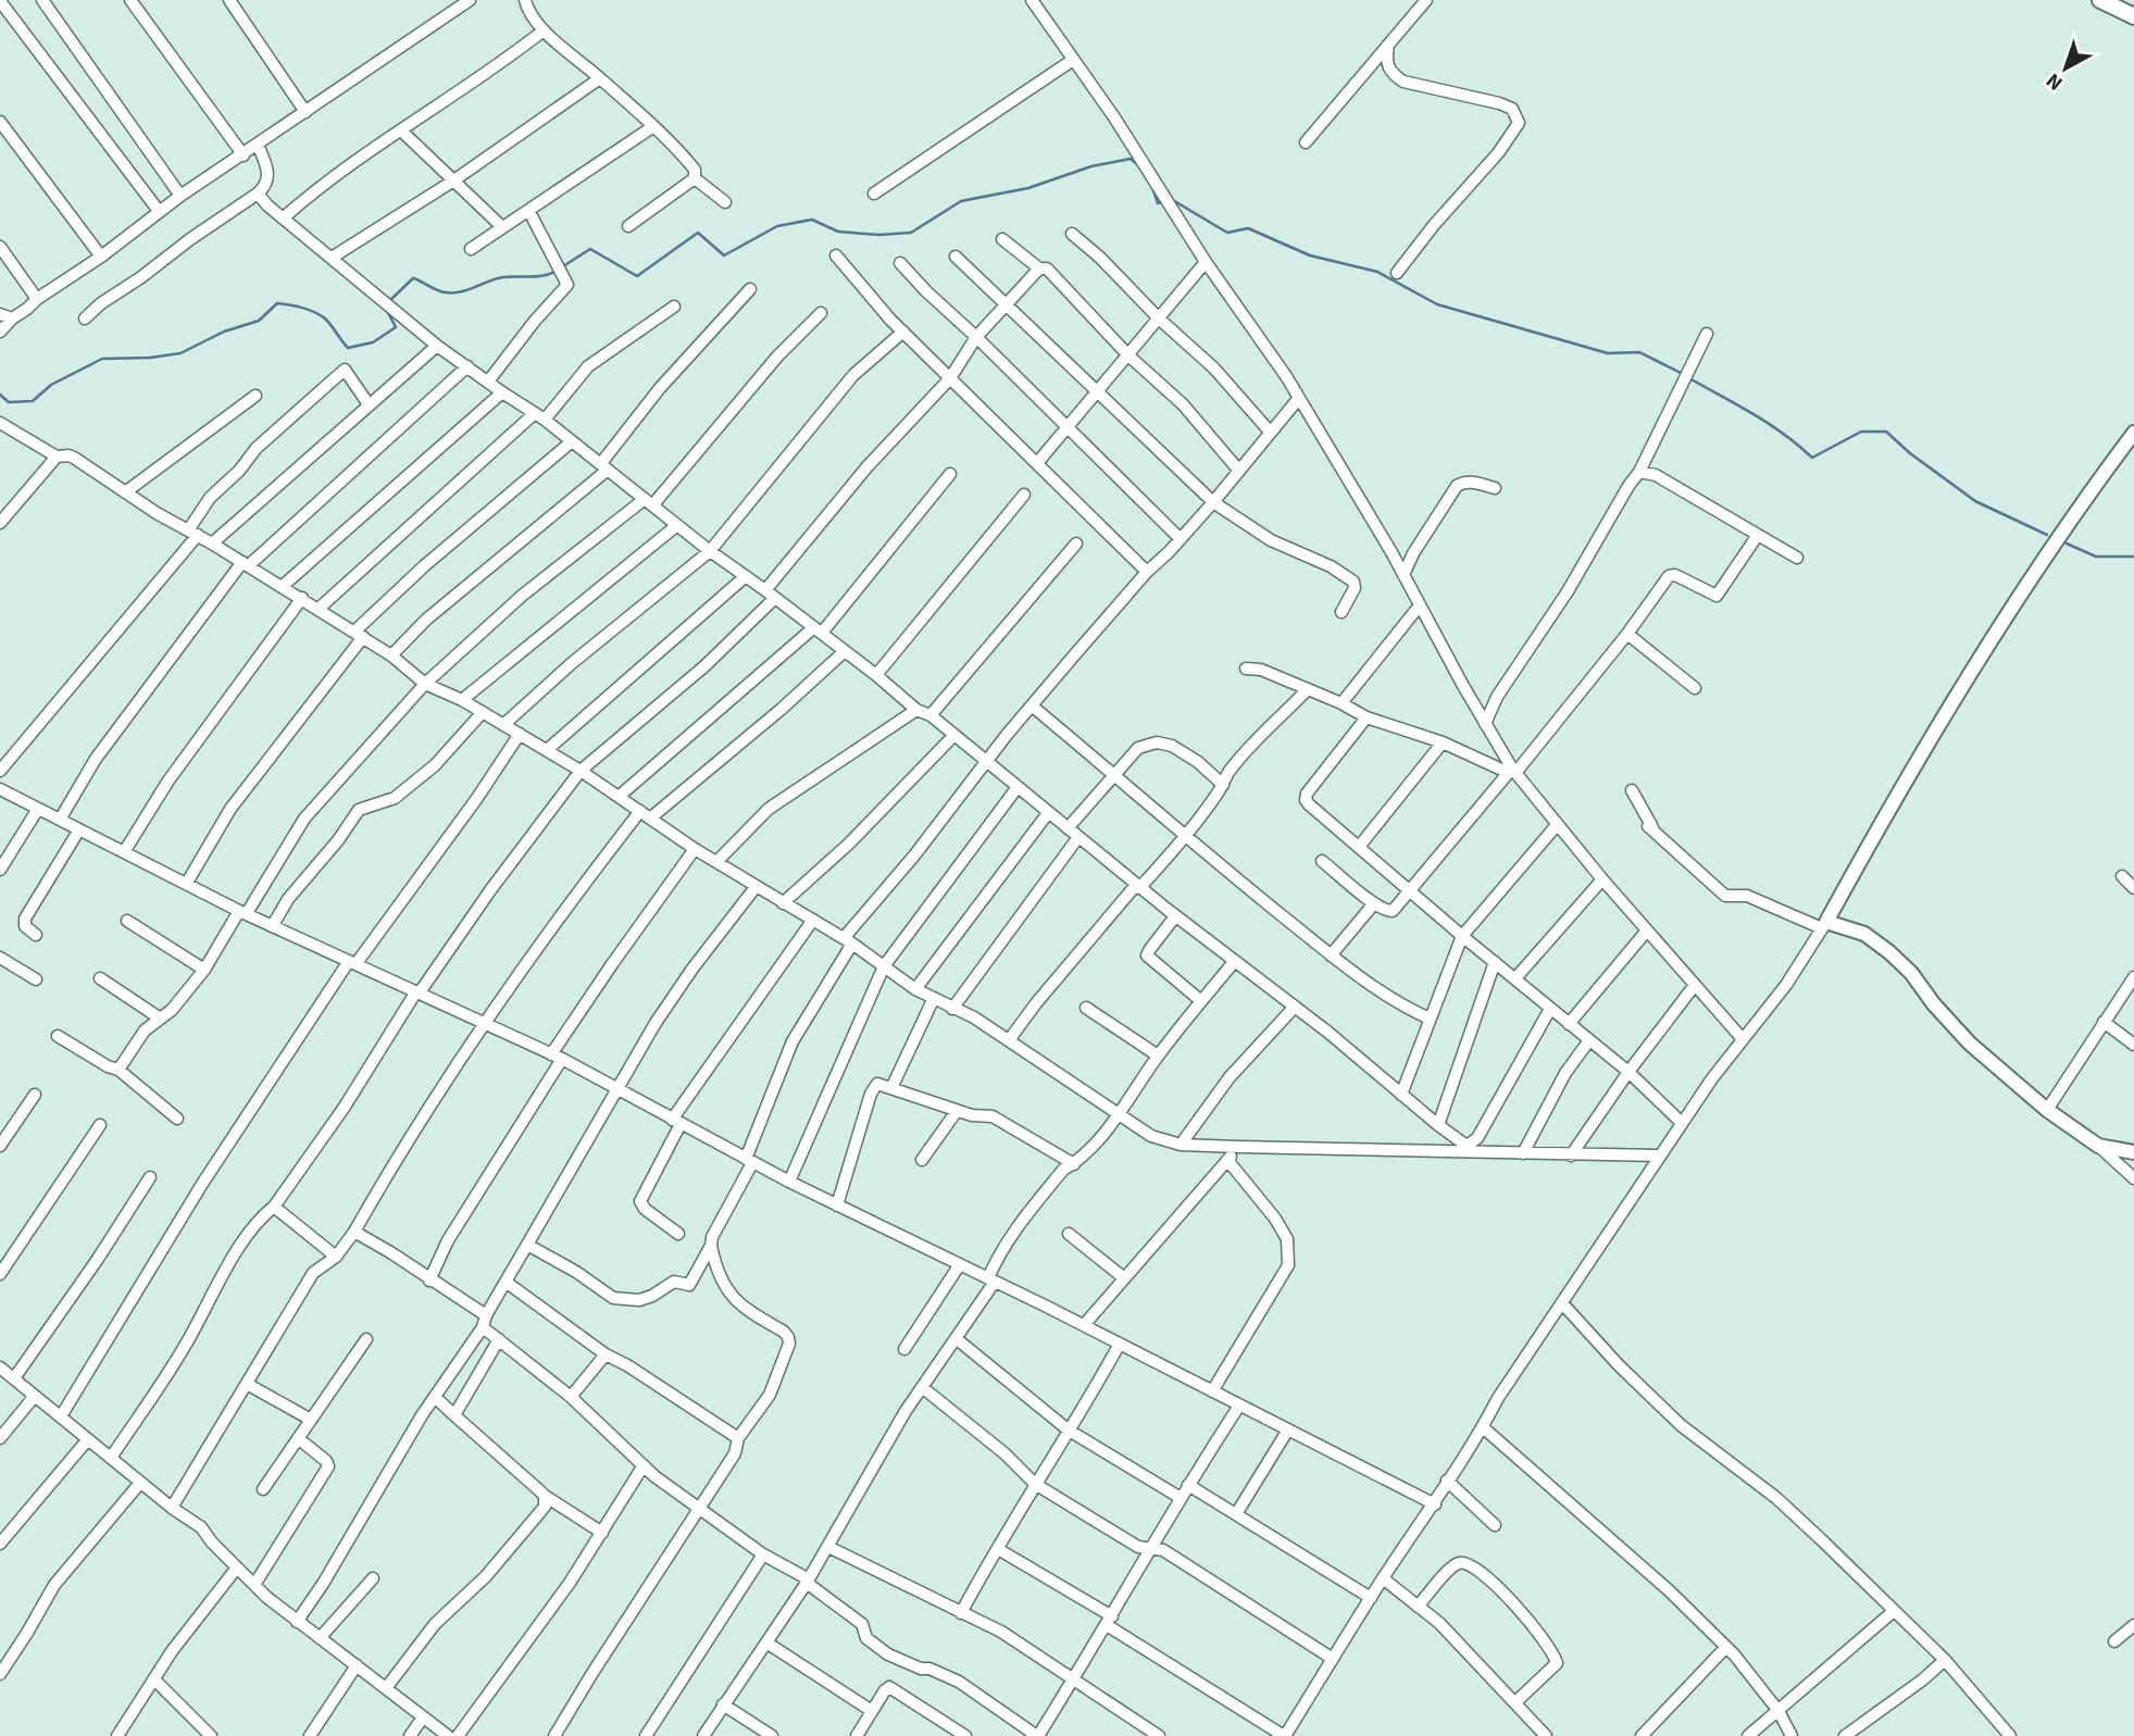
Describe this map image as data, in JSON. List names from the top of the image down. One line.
{"north":"bottom left"}
